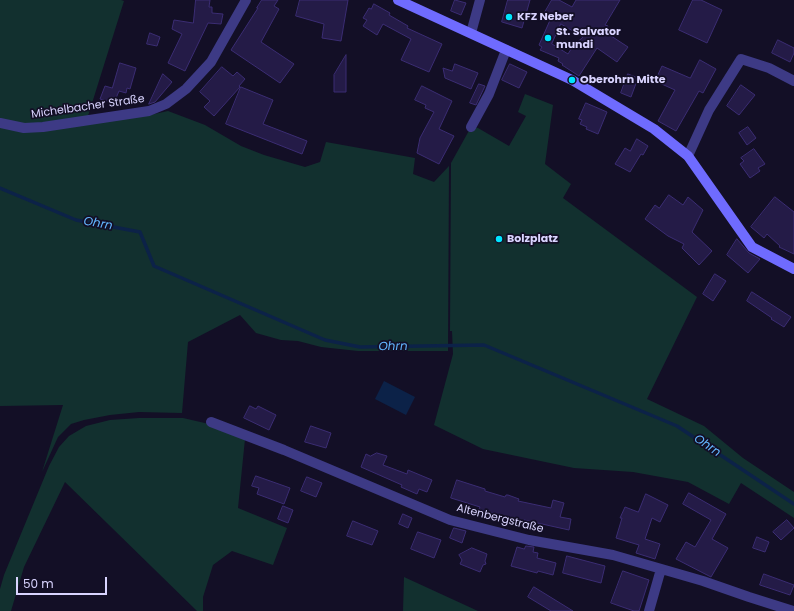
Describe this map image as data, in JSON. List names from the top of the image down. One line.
{"streets":{"street":["Michelbacher Straße","Altenbergstraße"]},"water":["Ohrn"],"places":["KFZ Neber","St. Salvator mundi","Oberohrn Mitte","Bolzplatz"],"scale_bar":"50 m"}
